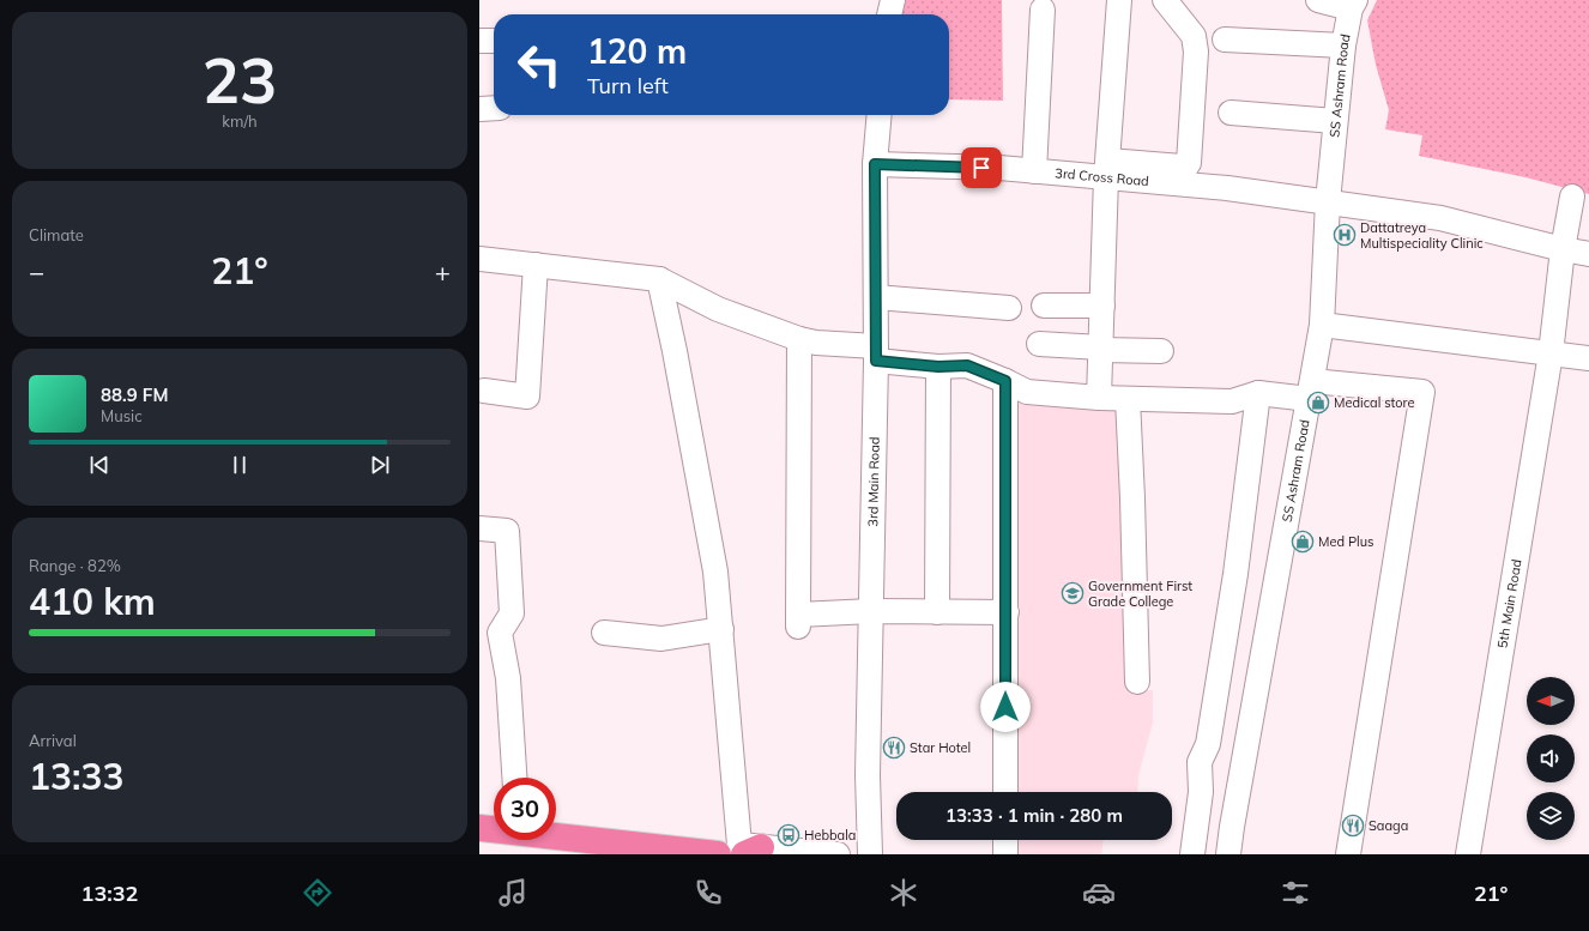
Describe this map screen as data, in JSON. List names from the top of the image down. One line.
{"streets":{"street":["SS Ashram Road","3rd Cross Road","3rd Main Road","5th Main Road"]},"crossings":[["SS Ashram Road","3rd Cross Road"],["3rd Cross Road","3rd Main Road"],["3rd Cross Road","5th Main Road"]],"places":{"hospital":["Dattatreya Multispeciality Clinic"],"shop":["Medical store","Med Plus"],"school or university":["Government First Grade College"],"restaurant":["Star Hotel","Saaga"],"bus stop":["Hebbala"]},"north":"left","page":{"tile":[["23","km/h"],"Climate",["Range · 82%","410 km"],["Arrival","13:33"]],"turn":["120 m","Turn left"],"heat":["−","21°","+"],"song":["88.9 FM","Music"],"limit":"30","trip":"13:33 · 1 min · 280 m","tabs":["13:32","21°"]}}
